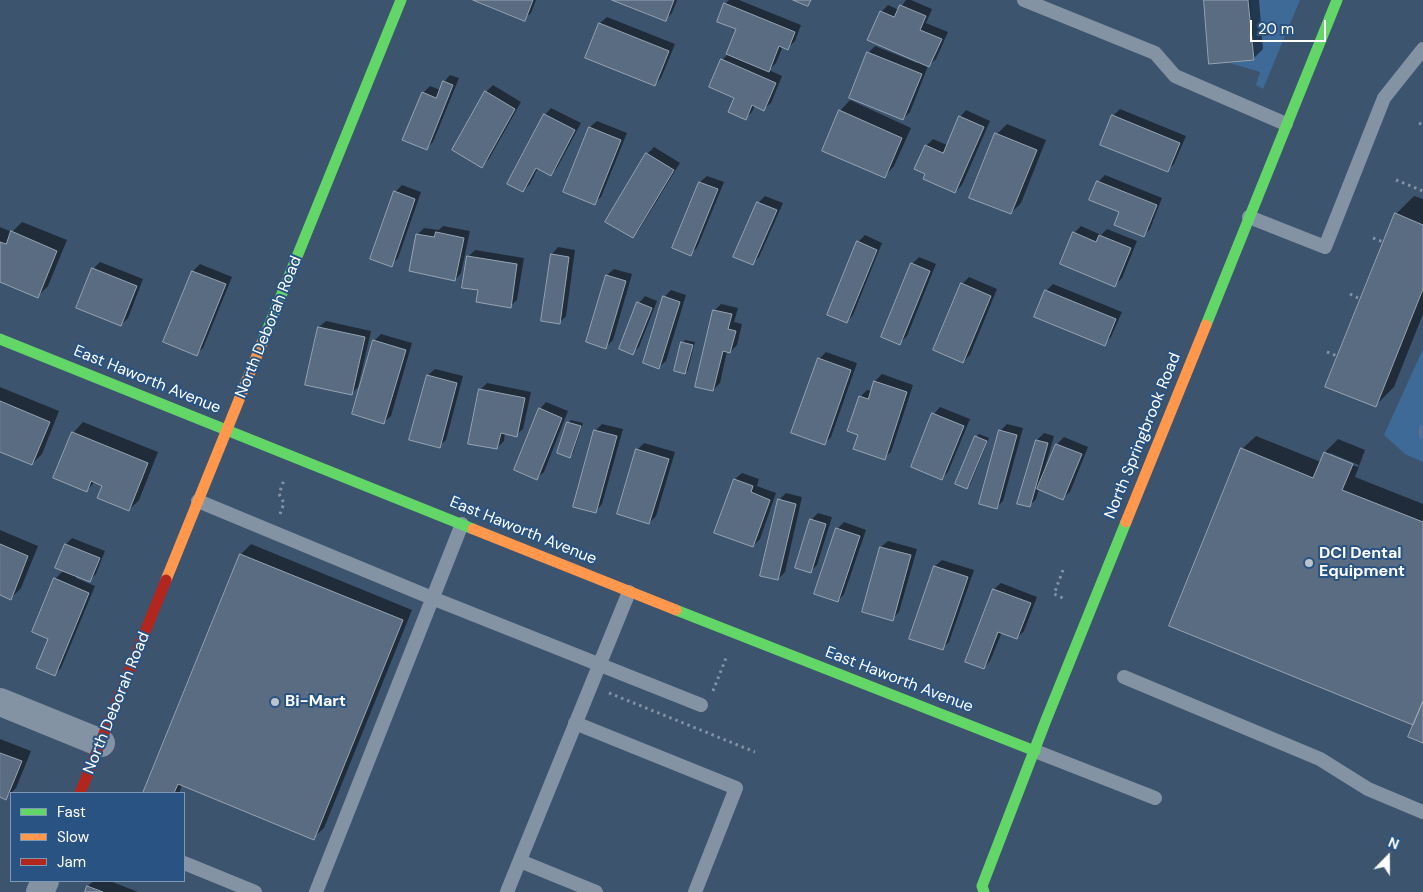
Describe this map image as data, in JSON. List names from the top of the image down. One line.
{"streets":{"street":["North Deborah Road","East Haworth Avenue","North Springbrook Road"]},"crossings":[["North Deborah Road","East Haworth Avenue"],["East Haworth Avenue","North Springbrook Road"]],"places":["DCI Dental Equipment","Bi-Mart"],"legend":["Fast","Slow","Jam"],"scale_bar":"20 m","north":"top"}
